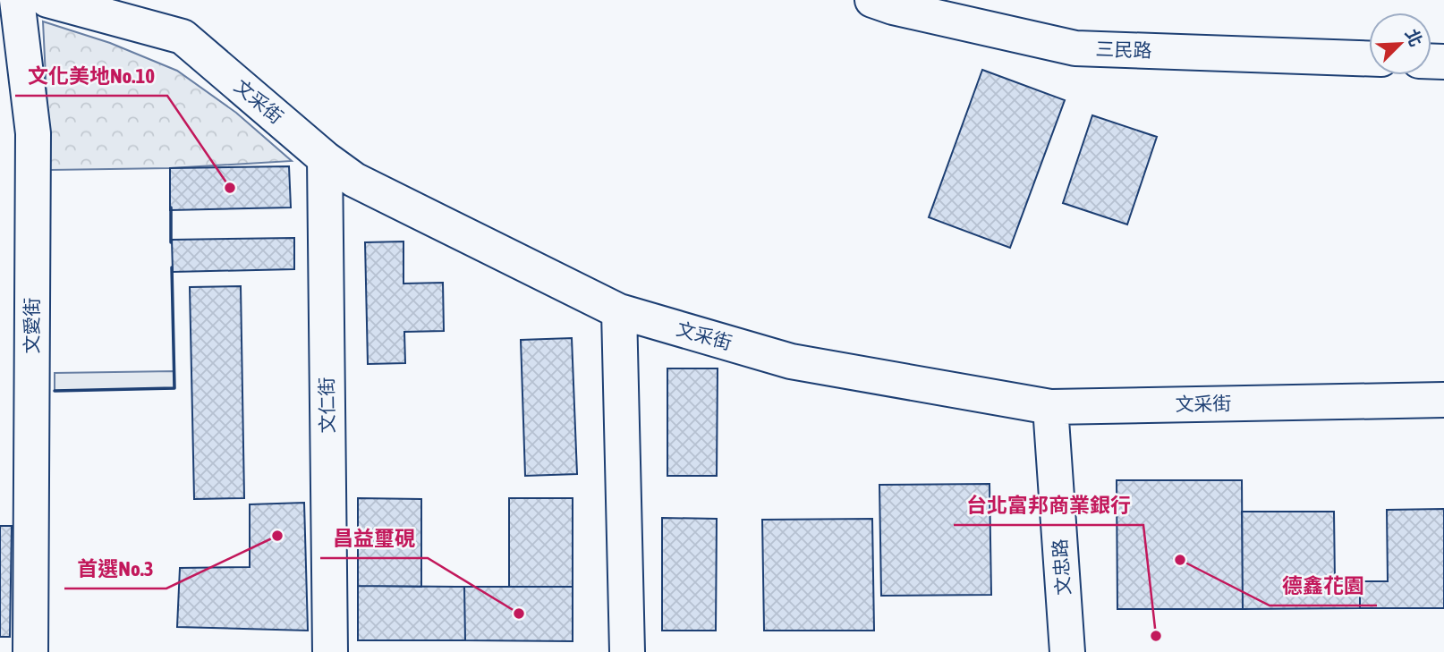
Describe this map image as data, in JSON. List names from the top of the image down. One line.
{"streets":{"street":["三民路","文采街","文愛街","文仁街","文忠路"]},"crossings":[["文采街","文仁街"],["文采街","文忠路"]],"places":["文化美地No.10","首選No.3","德鑫花園","昌益璽硯","台北富邦商業銀行"],"north":"top right"}
